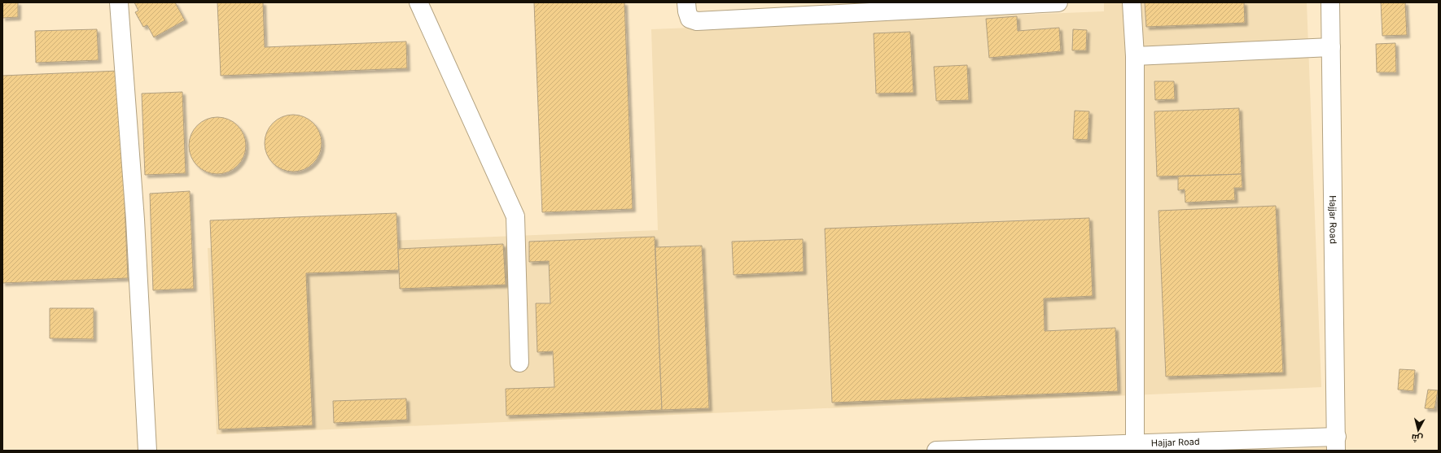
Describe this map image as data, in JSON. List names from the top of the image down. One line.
{"streets":{"street":["Hajjar Road"]},"north":"bottom"}
